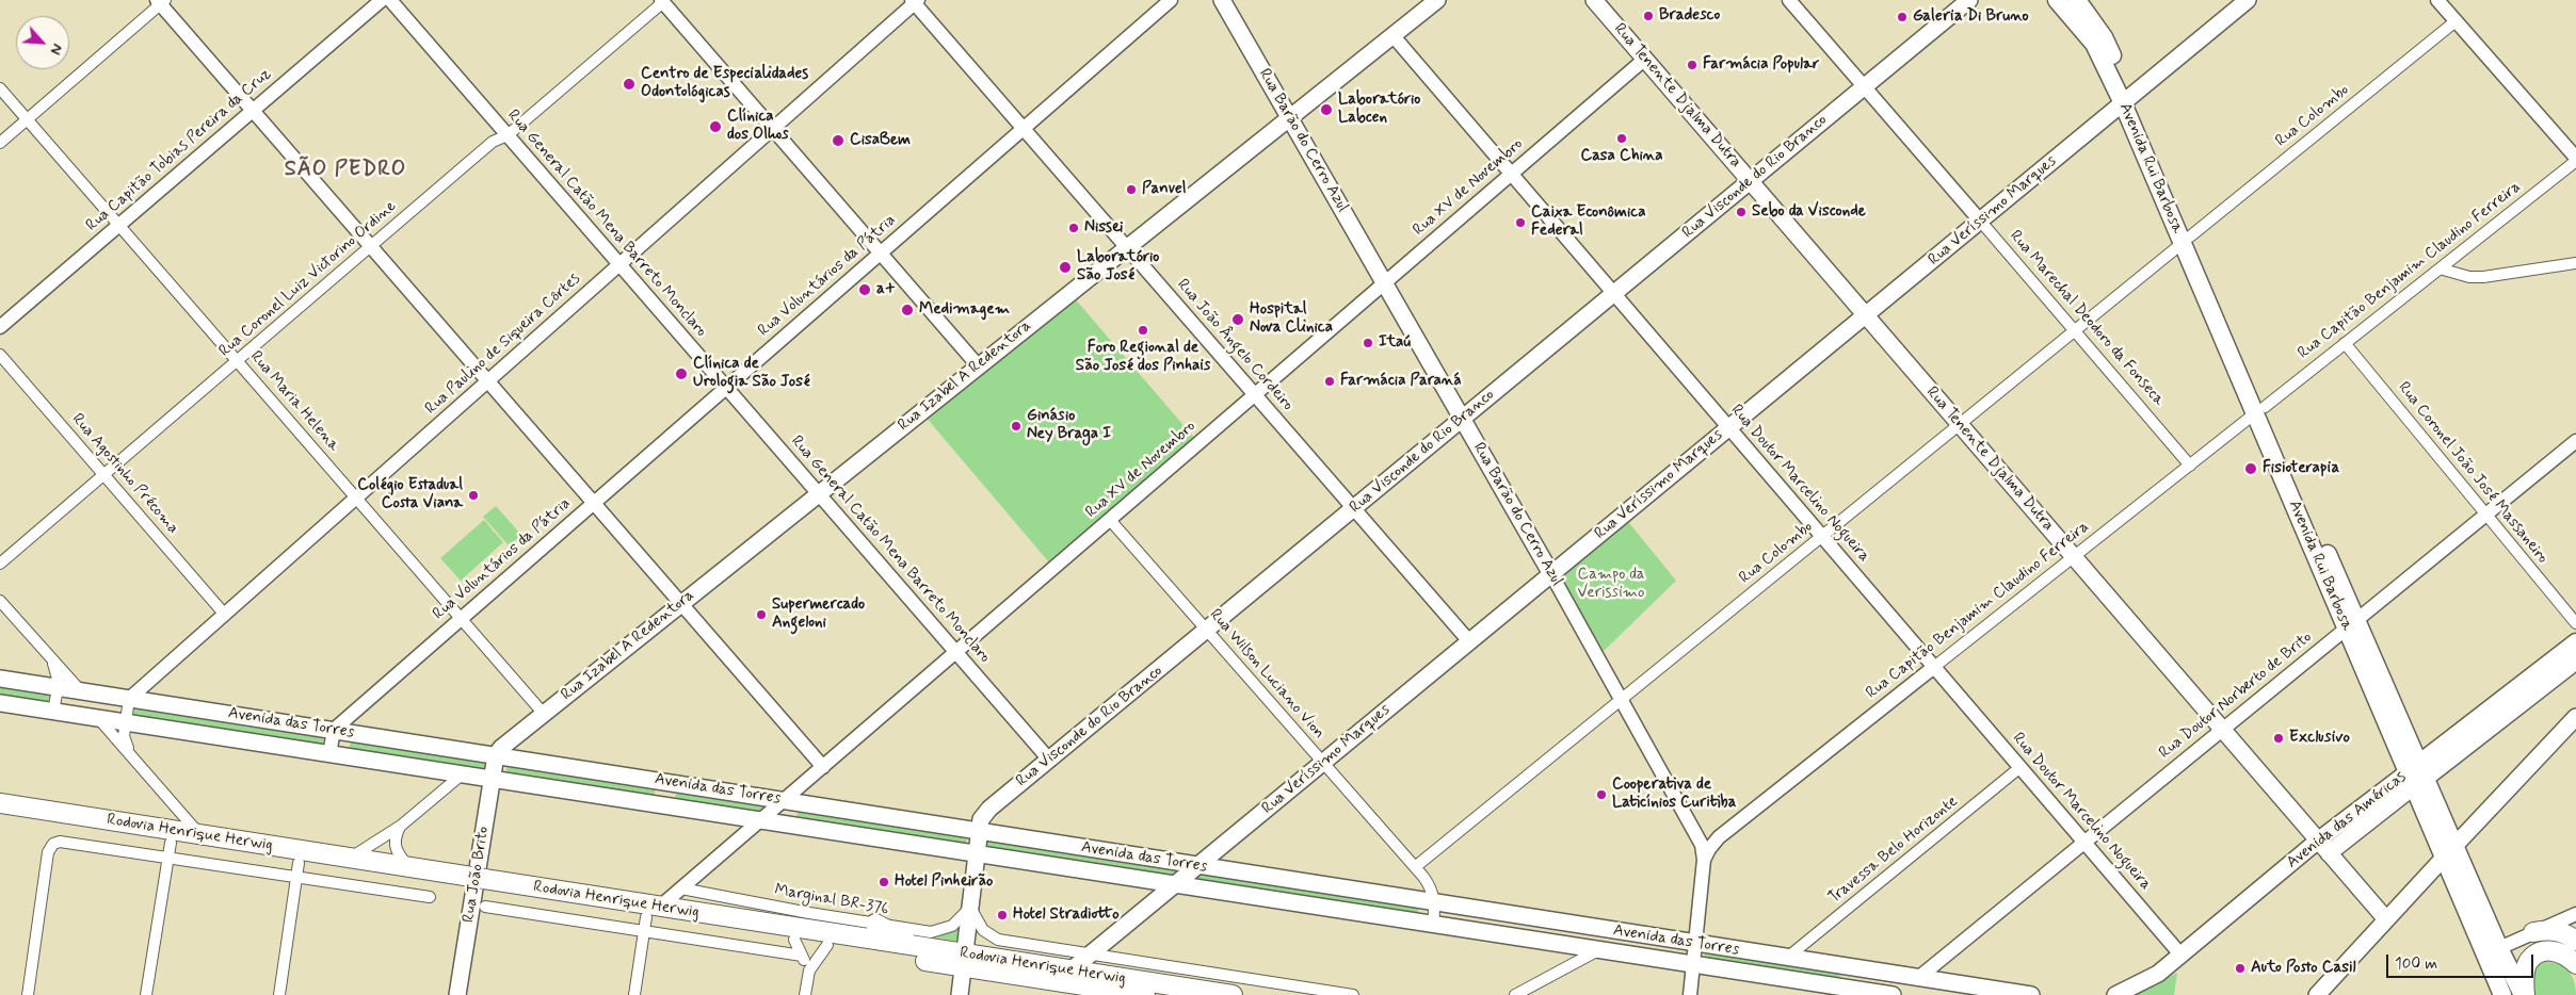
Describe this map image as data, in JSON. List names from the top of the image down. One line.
{"streets":{"highway":["Rodovia Henrique Herwig"],"main road":["Rua Tenente Djalma Dutra","Rua Barão do Cerro Azul","Avenida Rui Barbosa","Rua Visconde do Rio Branco","Rua Veríssimo Marques","Rua Izabel A Redentora","Avenida das Torres","Avenida das Américas","Rua João Brito"],"street":["Rua Colombo","Rua Capitão Tobias Pereira da Cruz","Rua XV de Novembro","Rua General Catão Mena Barreto Monclaro","Rua Capitão Benjamim Claudino Ferreira","Rua Voluntários da Pátria","Rua Coronel Luiz Victorino Ordine","Rua Marechal Deodoro da Fonseca","Rua Paulino de Siqueira Côrtes","Rua João Ângelo Cordeiro","Rua Maria Helena","Rua Coronel João José Massaneiro","Rua Agostinho Précoma","Rua Doutor Marcelino Nogueira","Rua Wilson Luciano Vion","Rua Doutor Norberto de Brito","Travessa Belo Horizonte","Marginal BR-376"]},"crossings":[["Rua Tenente Djalma Dutra","Rua Colombo"],["Rua Tenente Djalma Dutra","Rua Visconde do Rio Branco"],["Rua Tenente Djalma Dutra","Rua XV de Novembro"],["Rua Tenente Djalma Dutra","Rua Veríssimo Marques"],["Rua Tenente Djalma Dutra","Rua Capitão Benjamim Claudino Ferreira"],["Rua Tenente Djalma Dutra","Rua Doutor Norberto de Brito"],["Rua Tenente Djalma Dutra","Avenida das Américas"],["Rua Colombo","Rua Barão do Cerro Azul"],["Rua Colombo","Avenida Rui Barbosa"],["Rua Colombo","Rua Marechal Deodoro da Fonseca"],["Rua Colombo","Rua Doutor Marcelino Nogueira"],["Rua Colombo","Rua Wilson Luciano Vion"],["Rua Barão do Cerro Azul","Rua Visconde do Rio Branco"],["Rua Barão do Cerro Azul","Rua XV de Novembro"],["Rua Barão do Cerro Azul","Rua Veríssimo Marques"],["Rua Barão do Cerro Azul","Rua Capitão Benjamim Claudino Ferreira"],["Rua Barão do Cerro Azul","Rua Izabel A Redentora"],["Rua Barão do Cerro Azul","Avenida das Torres"],["Rua Capitão Tobias Pereira da Cruz","Rua Maria Helena"],["Avenida Rui Barbosa","Rua Veríssimo Marques"],["Avenida Rui Barbosa","Rua Capitão Benjamim Claudino Ferreira"],["Avenida Rui Barbosa","Rua Doutor Norberto de Brito"],["Avenida Rui Barbosa","Avenida das Américas"],["Rua Visconde do Rio Branco","Rua General Catão Mena Barreto Monclaro"],["Rua Visconde do Rio Branco","Rua Marechal Deodoro da Fonseca"],["Rua Visconde do Rio Branco","Rua João Ângelo Cordeiro"],["Rua Visconde do Rio Branco","Rua Doutor Marcelino Nogueira"],["Rua Visconde do Rio Branco","Rua Wilson Luciano Vion"],["Rua Visconde do Rio Branco","Avenida das Torres"],["Rua Visconde do Rio Branco","Rodovia Henrique Herwig"],["Rua Visconde do Rio Branco","Marginal BR-376"],["Rua XV de Novembro","Rua General Catão Mena Barreto Monclaro"],["Rua XV de Novembro","Rua João Ângelo Cordeiro"],["Rua XV de Novembro","Rua Doutor Marcelino Nogueira"],["Rua XV de Novembro","Rua Wilson Luciano Vion"],["Rua XV de Novembro","Avenida das Torres"],["Rua XV de Novembro","Rodovia Henrique Herwig"],["Rua XV de Novembro","Marginal BR-376"],["Rua Veríssimo Marques","Rua Marechal Deodoro da Fonseca"],["Rua Veríssimo Marques","Rua João Ângelo Cordeiro"],["Rua Veríssimo Marques","Rua Doutor Marcelino Nogueira"],["Rua Veríssimo Marques","Rua Wilson Luciano Vion"],["Rua Veríssimo Marques","Avenida das Torres"],["Rua Veríssimo Marques","Rodovia Henrique Herwig"],["Rua General Catão Mena Barreto Monclaro","Rua Voluntários da Pátria"],["Rua General Catão Mena Barreto Monclaro","Rua Coronel Luiz Victorino Ordine"],["Rua General Catão Mena Barreto Monclaro","Rua Paulino de Siqueira Côrtes"],["Rua General Catão Mena Barreto Monclaro","Rua Izabel A Redentora"],["Rua Capitão Benjamim Claudino Ferreira","Rua Marechal Deodoro da Fonseca"],["Rua Capitão Benjamim Claudino Ferreira","Rua Coronel João José Massaneiro"],["Rua Capitão Benjamim Claudino Ferreira","Rua Doutor Marcelino Nogueira"],["Rua Voluntários da Pátria","Rua João Ângelo Cordeiro"],["Rua Voluntários da Pátria","Rua Maria Helena"],["Rua Voluntários da Pátria","Avenida das Torres"],["Rua Coronel Luiz Victorino Ordine","Rua Maria Helena"],["Rua Coronel Luiz Victorino Ordine","Rua Agostinho Précoma"],["Rua Paulino de Siqueira Côrtes","Rua João Ângelo Cordeiro"],["Rua Paulino de Siqueira Côrtes","Rua Maria Helena"],["Rua Paulino de Siqueira Côrtes","Rua Agostinho Précoma"],["Rua Paulino de Siqueira Côrtes","Avenida das Torres"],["Rua João Ângelo Cordeiro","Rua Izabel A Redentora"],["Rua Izabel A Redentora","Rua Maria Helena"],["Rua Izabel A Redentora","Rua Doutor Marcelino Nogueira"],["Rua Izabel A Redentora","Avenida das Torres"],["Rua Izabel A Redentora","Rua João Brito"],["Rua Coronel João José Massaneiro","Rua Doutor Norberto de Brito"],["Rua Doutor Marcelino Nogueira","Rua Doutor Norberto de Brito"],["Rua Doutor Marcelino Nogueira","Avenida das Américas"],["Rua Doutor Marcelino Nogueira","Travessa Belo Horizonte"],["Rua Wilson Luciano Vion","Avenida das Torres"],["Rua Doutor Norberto de Brito","Avenida das Torres"],["Avenida das Torres","Travessa Belo Horizonte"],["Avenida das Torres","Rua João Brito"]],"districts":["SÃO PEDRO"],"parks":["Campo da Verissimo"],"places":["Bradesco","Galeria Di Bruno","Farmácia Popular","Centro de Especialidades Odontológicas","Laboratório Labcen","Clínica dos Olhos","Casa China","CisaBem","Panvel","Sebo da Visconde","Caixa Econômica Federal","Nissei","Laboratório São José","a+","Medimagem","Hospital Nova Clinica","Foro Regional de São José dos Pinhais","Itaú","Clínica de Urologia São José","Farmácia Paraná","Ginásio Ney Braga I","Fisioterapia","Colégio Estadual Costa Viana","Supermercado Angeloni","Exclusivo","Cooperativa de Laticínios Curitiba","Hotel Pinheirão","Hotel Stradiotto","Auto Posto Casil"],"scale_bar":"100 m","north":"bottom right"}
